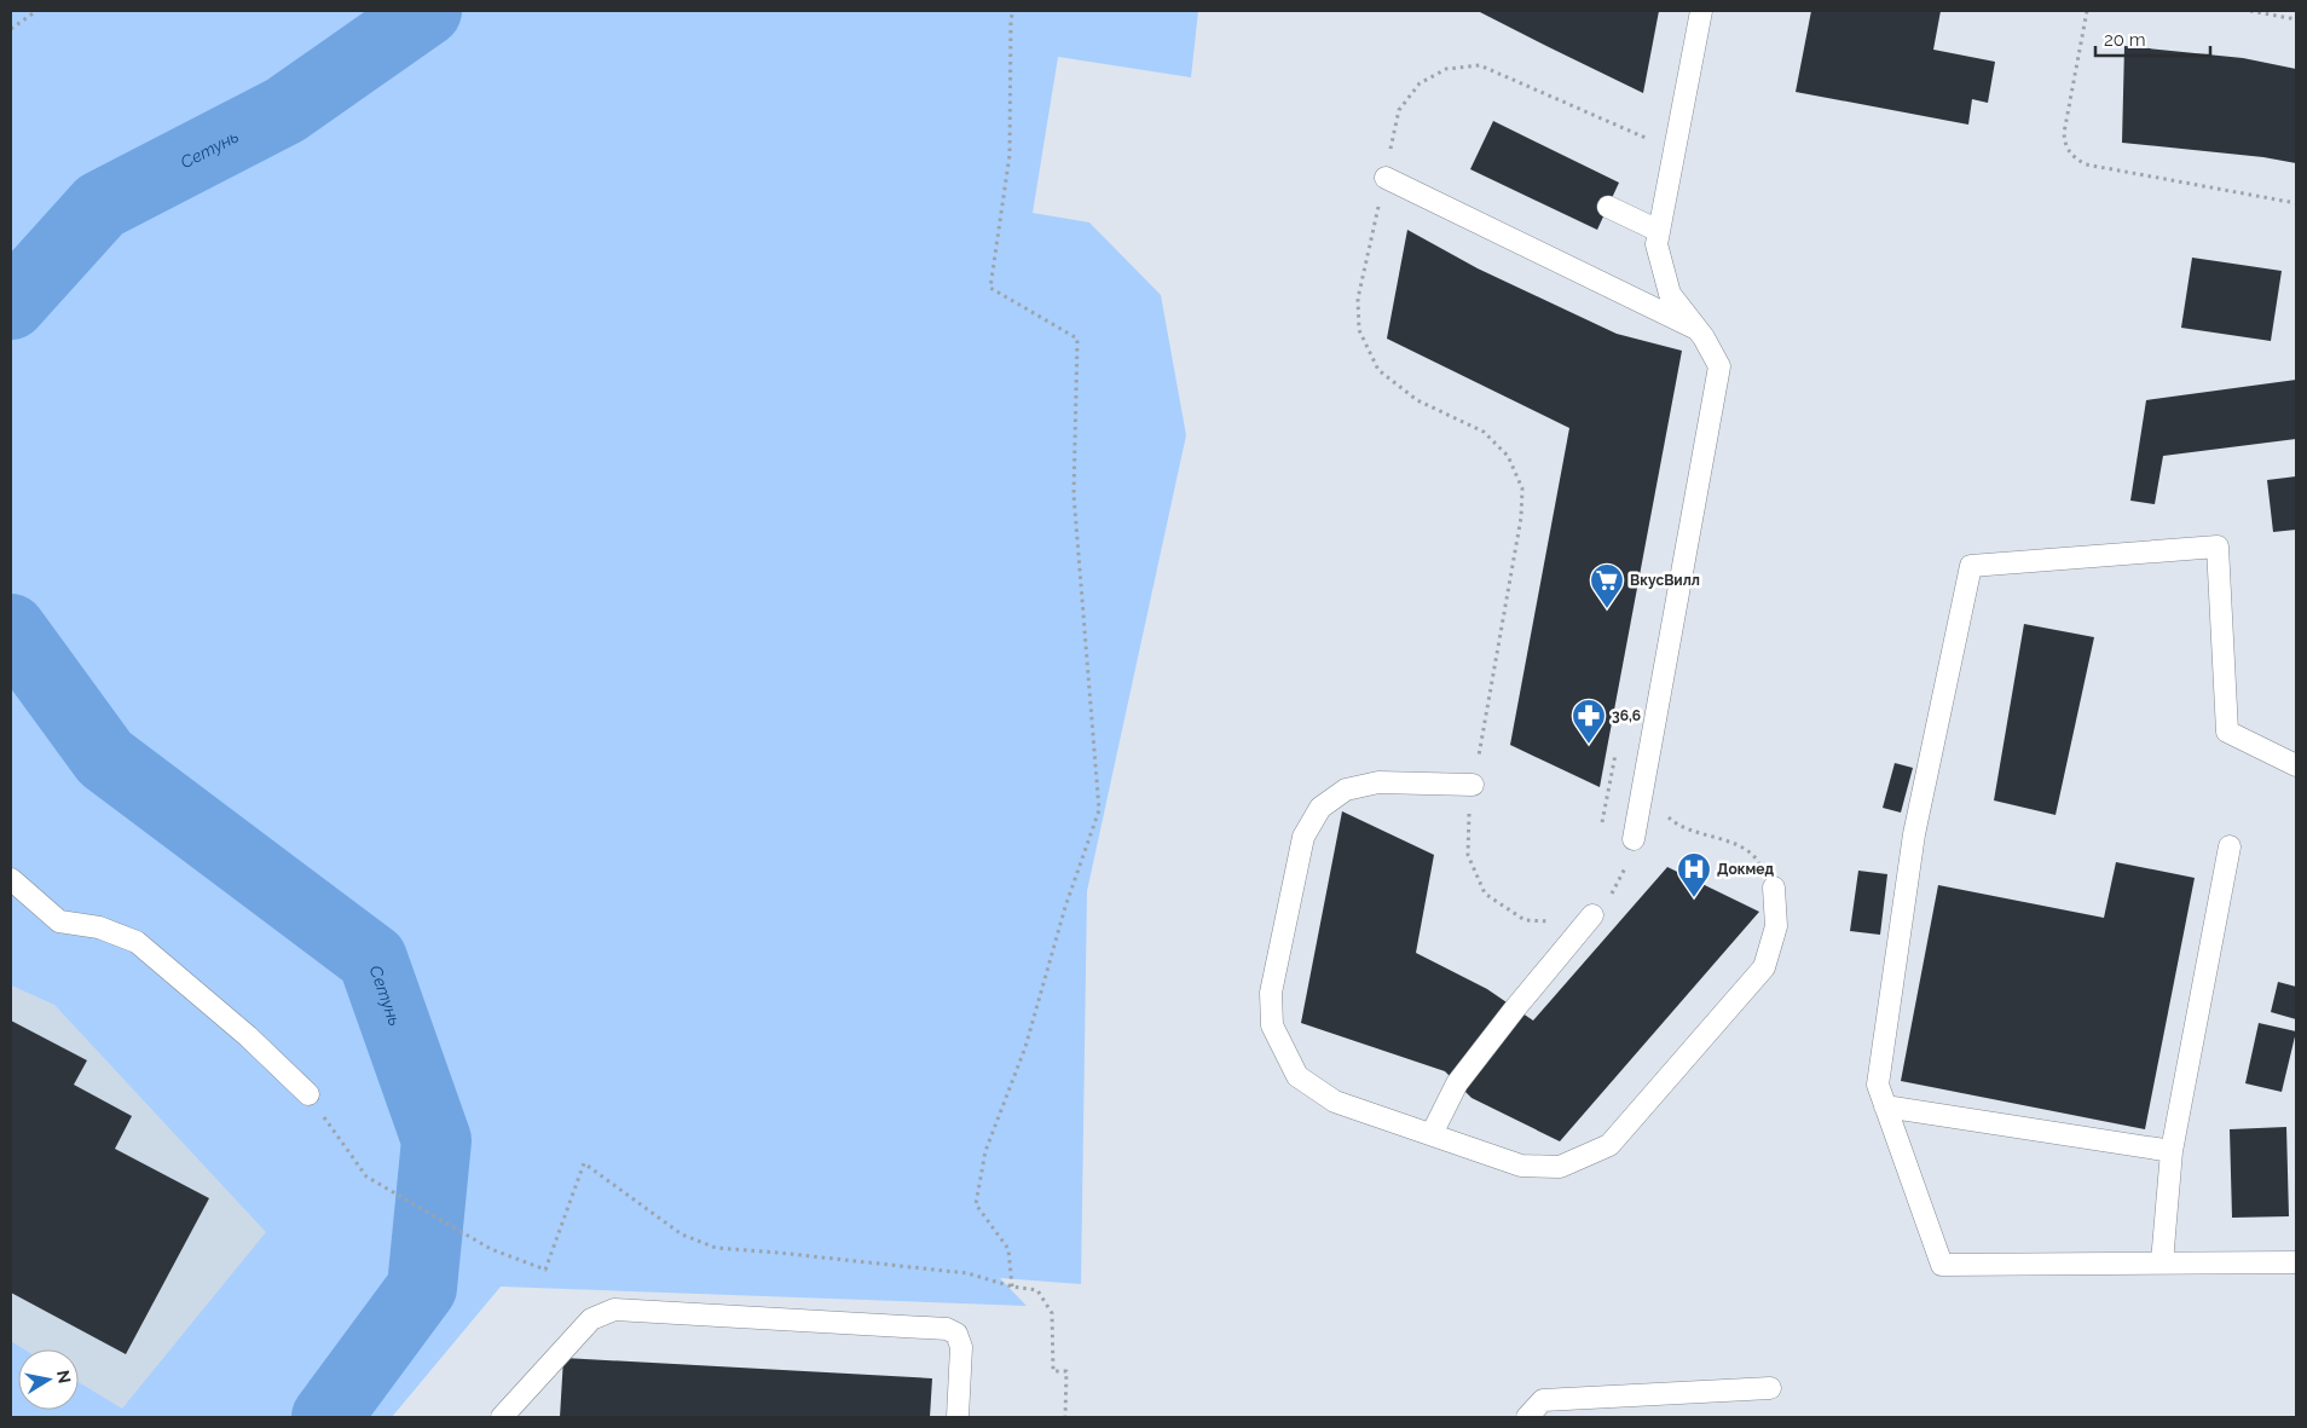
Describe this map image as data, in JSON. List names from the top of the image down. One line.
{"water":["Сетунь"],"places":{"supermarket":["ВкусВилл"],"pharmacy":["36,6"],"hospital":["Докмед"]},"scale_bar":"20 m","north":"right"}
